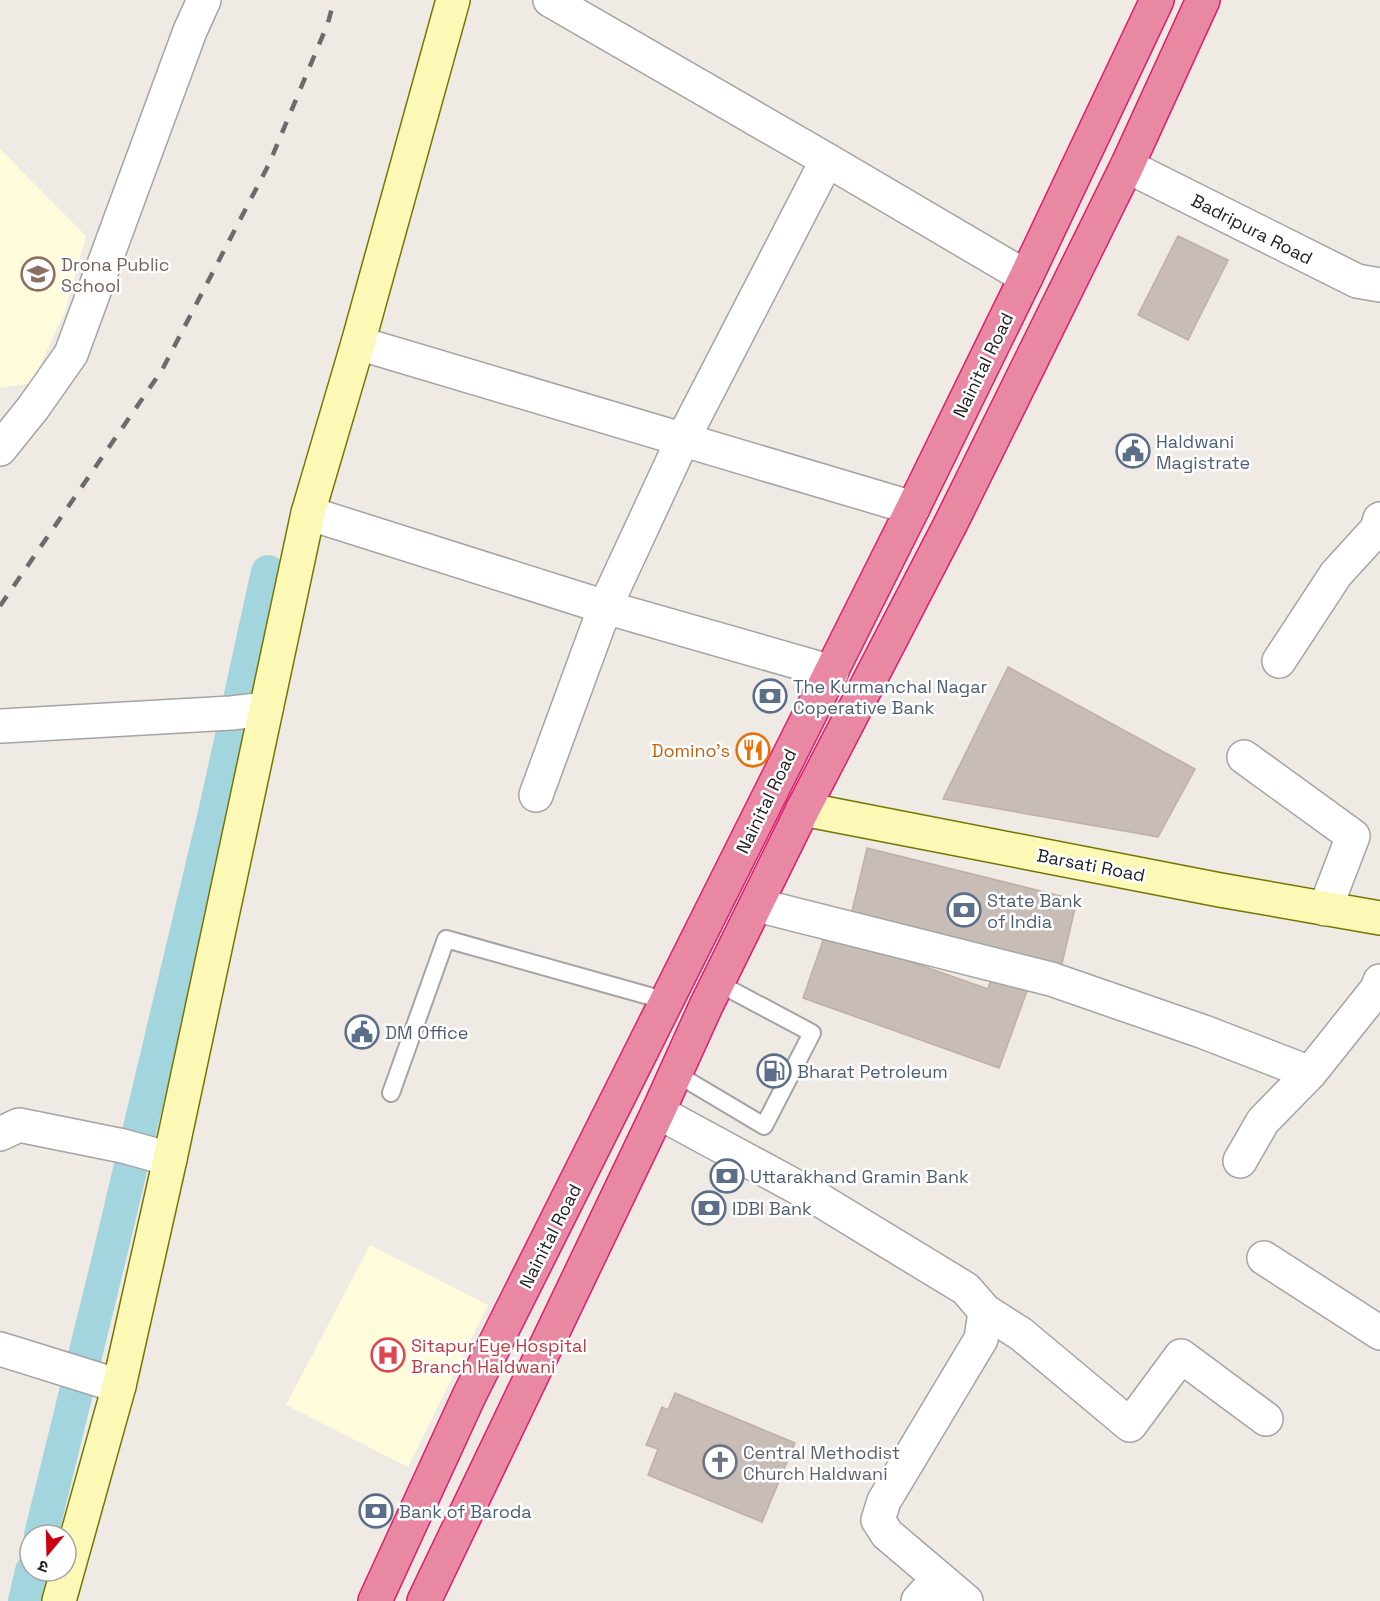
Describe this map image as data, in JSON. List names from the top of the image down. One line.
{"streets":{"highway":["Nainital Road"],"street":["Badripura Road","Barsati Road"]},"crossings":[["Badripura Road","Nainital Road"],["Nainital Road","Barsati Road"]],"places":{"school or university":["Drona Public School"],"public building":["Haldwani Magistrate","DM Office"],"bank":["The Kurmanchal Nagar Coperative Bank","State Bank of India","Uttarakhand Gramin Bank","IDBI Bank","Bank of Baroda"],"restaurant":["Domino's"],"fuel station":["Bharat Petroleum"],"hospital":["Sitapur Eye Hospital Branch Haldwani"],"church":["Central Methodist Church Haldwani"]},"north":"bottom"}
